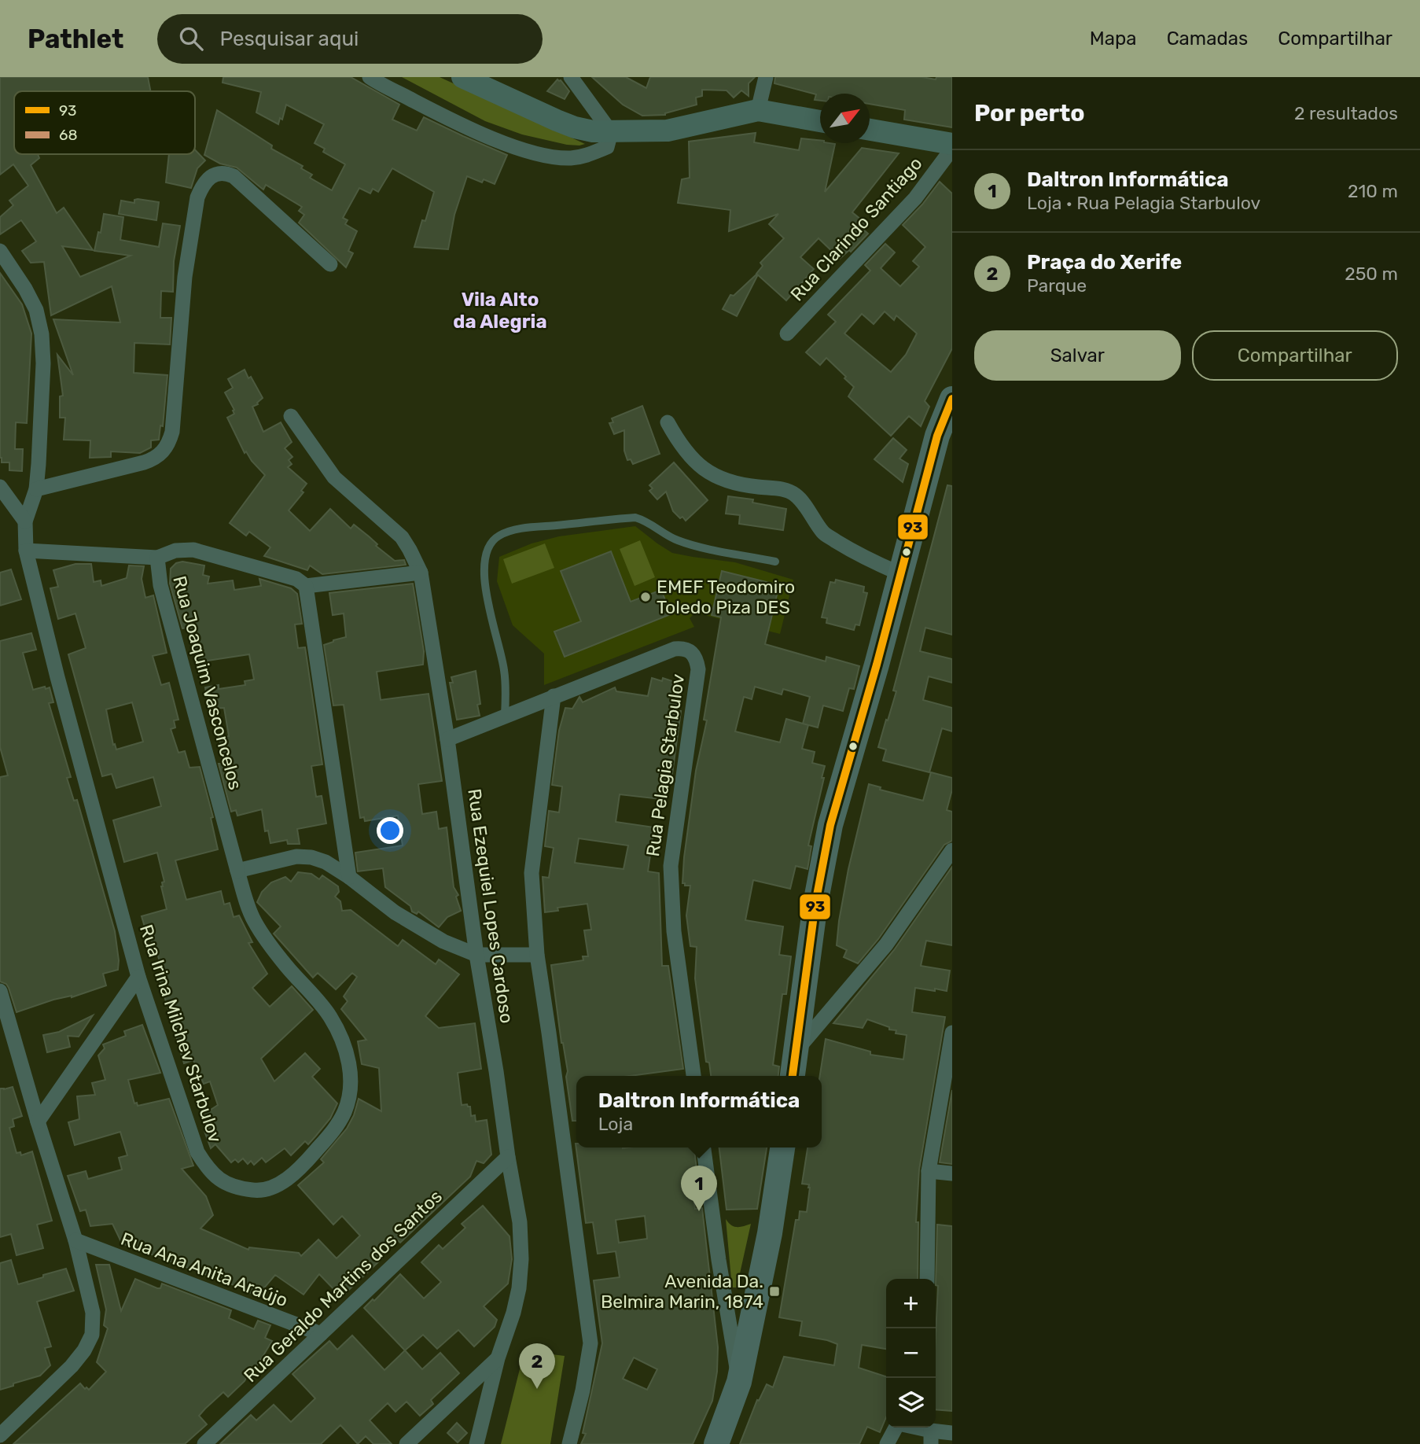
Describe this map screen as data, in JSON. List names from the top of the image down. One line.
{"streets":{"street":["Rua Clarindo Santiago","Rua Joaquim Vasconcelos","Rua Pelagia Starbulov","Rua Ezequiel Lopes Cardoso","Rua Irina Milchev Starbulov","Rua Ana Anita Araújo","Rua Geraldo Martins dos Santos"]},"crossings":[["Rua Joaquim Vasconcelos","Rua Irina Milchev Starbulov"],["Rua Pelagia Starbulov","Rua Ezequiel Lopes Cardoso"],["Rua Ezequiel Lopes Cardoso","Rua Geraldo Martins dos Santos"],["Rua Ana Anita Araújo","Rua Geraldo Martins dos Santos"]],"districts":["Vila Alto da Alegria"],"places":{"other":["EMEF Teodomiro Toledo Piza DES"],"transit":["Avenida Da. Belmira Marin, 1874"]},"lines":["transit line 93"],"legend":["93","68"],"north":"top right","page":{"header":"Pathlet","search":"Pesquisar aqui","nav":["Mapa","Camadas","Compartilhar"],"heading":["Por perto","2 resultados"],"list":[{"mark":"1","name":"Daltron Informática","note":"Loja · Rua Pelagia Starbulov","value":"210 m"},{"mark":"2","name":"Praça do Xerife","note":"Parque","value":"250 m"}],"buttons":["Salvar","Compartilhar"],"popup":["Daltron Informática","Loja"],"pins":["1","2"],"map_buttons":["+","−"]}}
